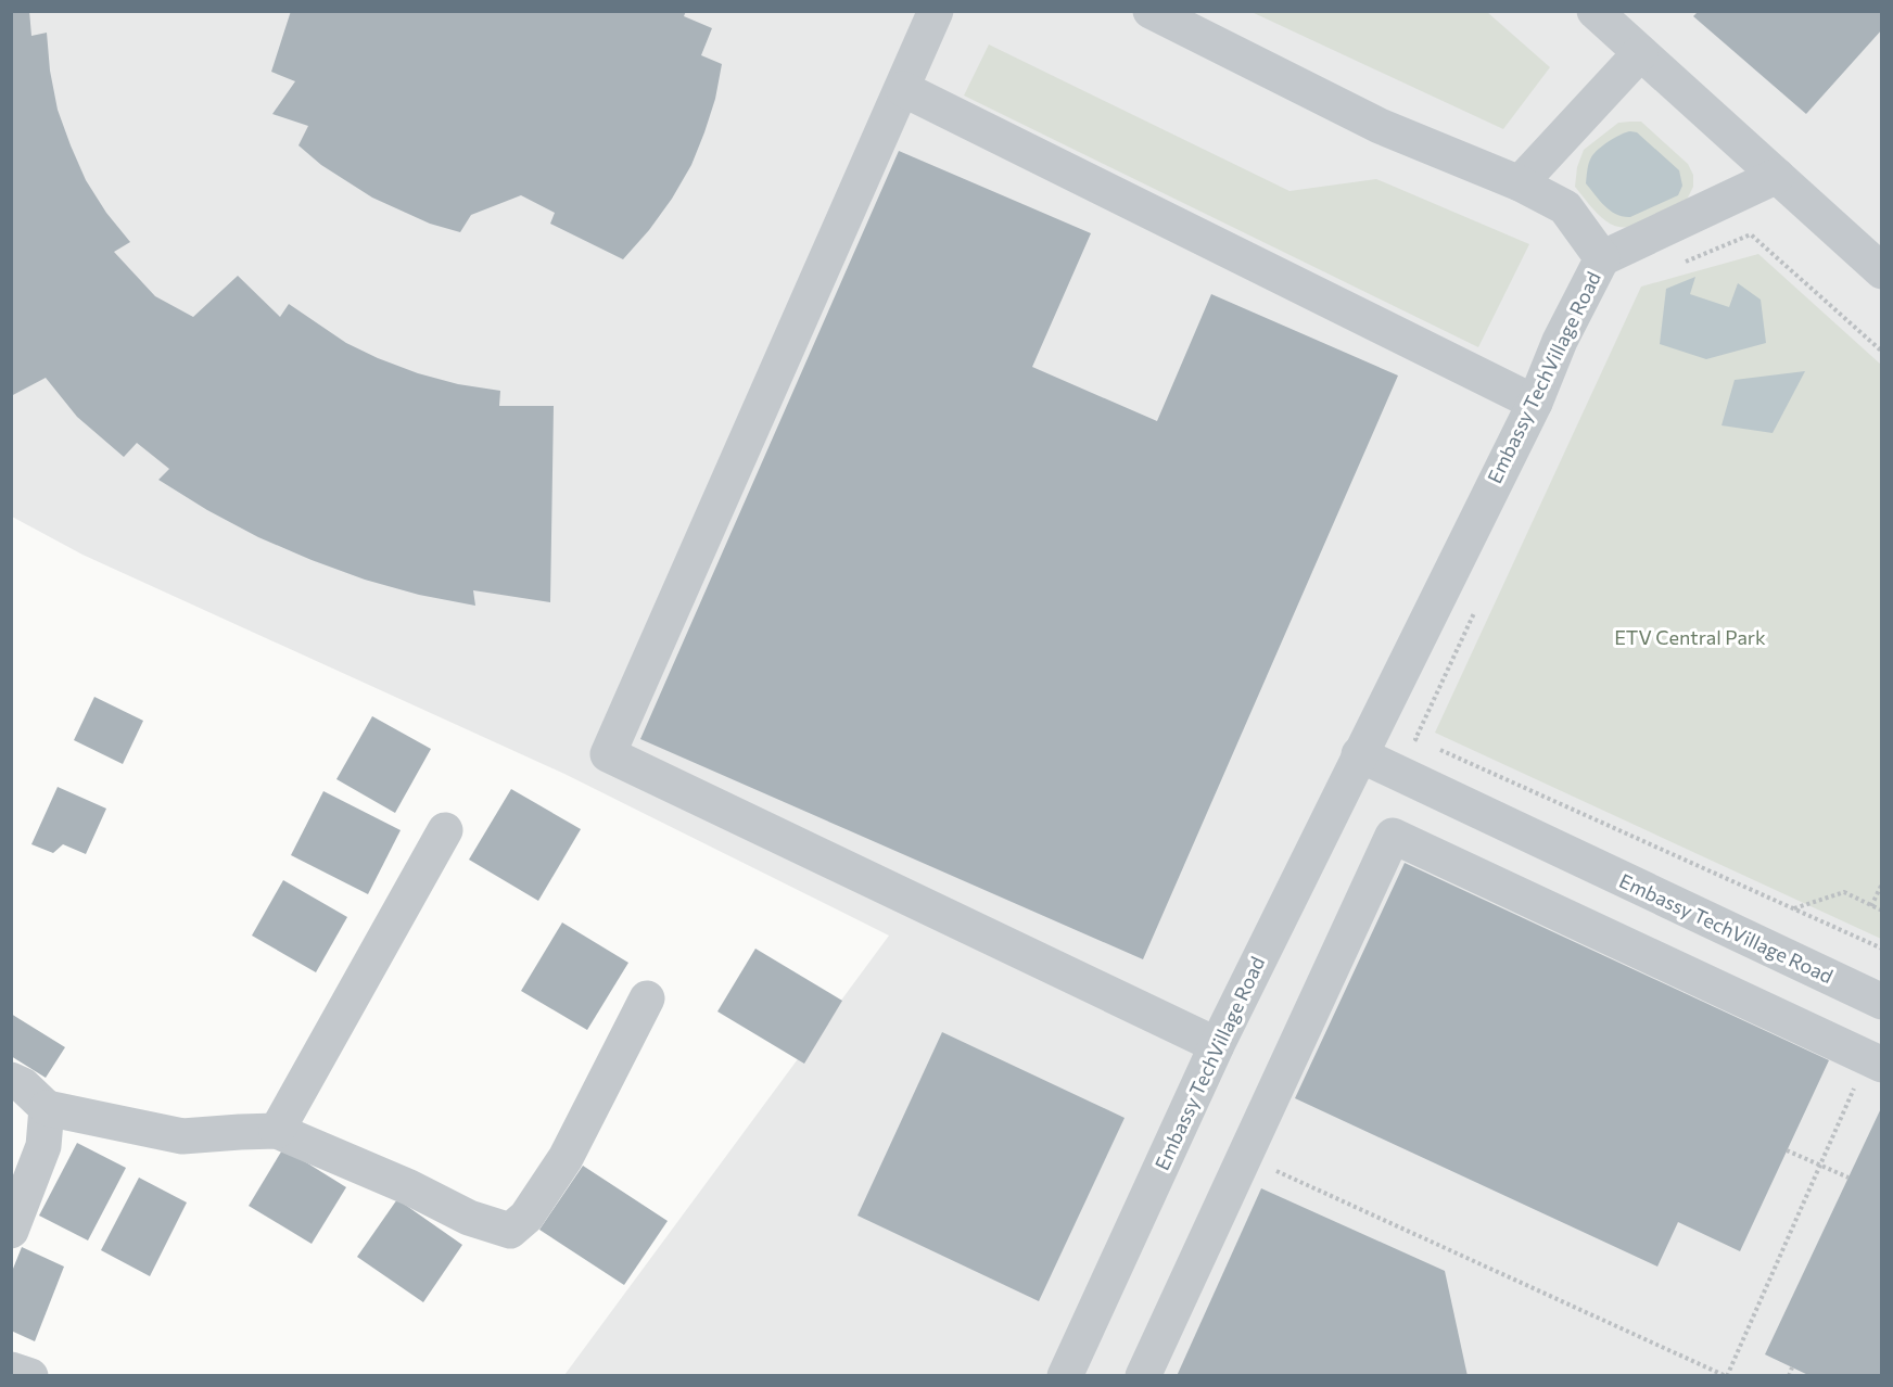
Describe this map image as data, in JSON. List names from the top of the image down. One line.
{"streets":{"street":["Embassy TechVillage Road"]},"parks":["ETV Central Park"]}
